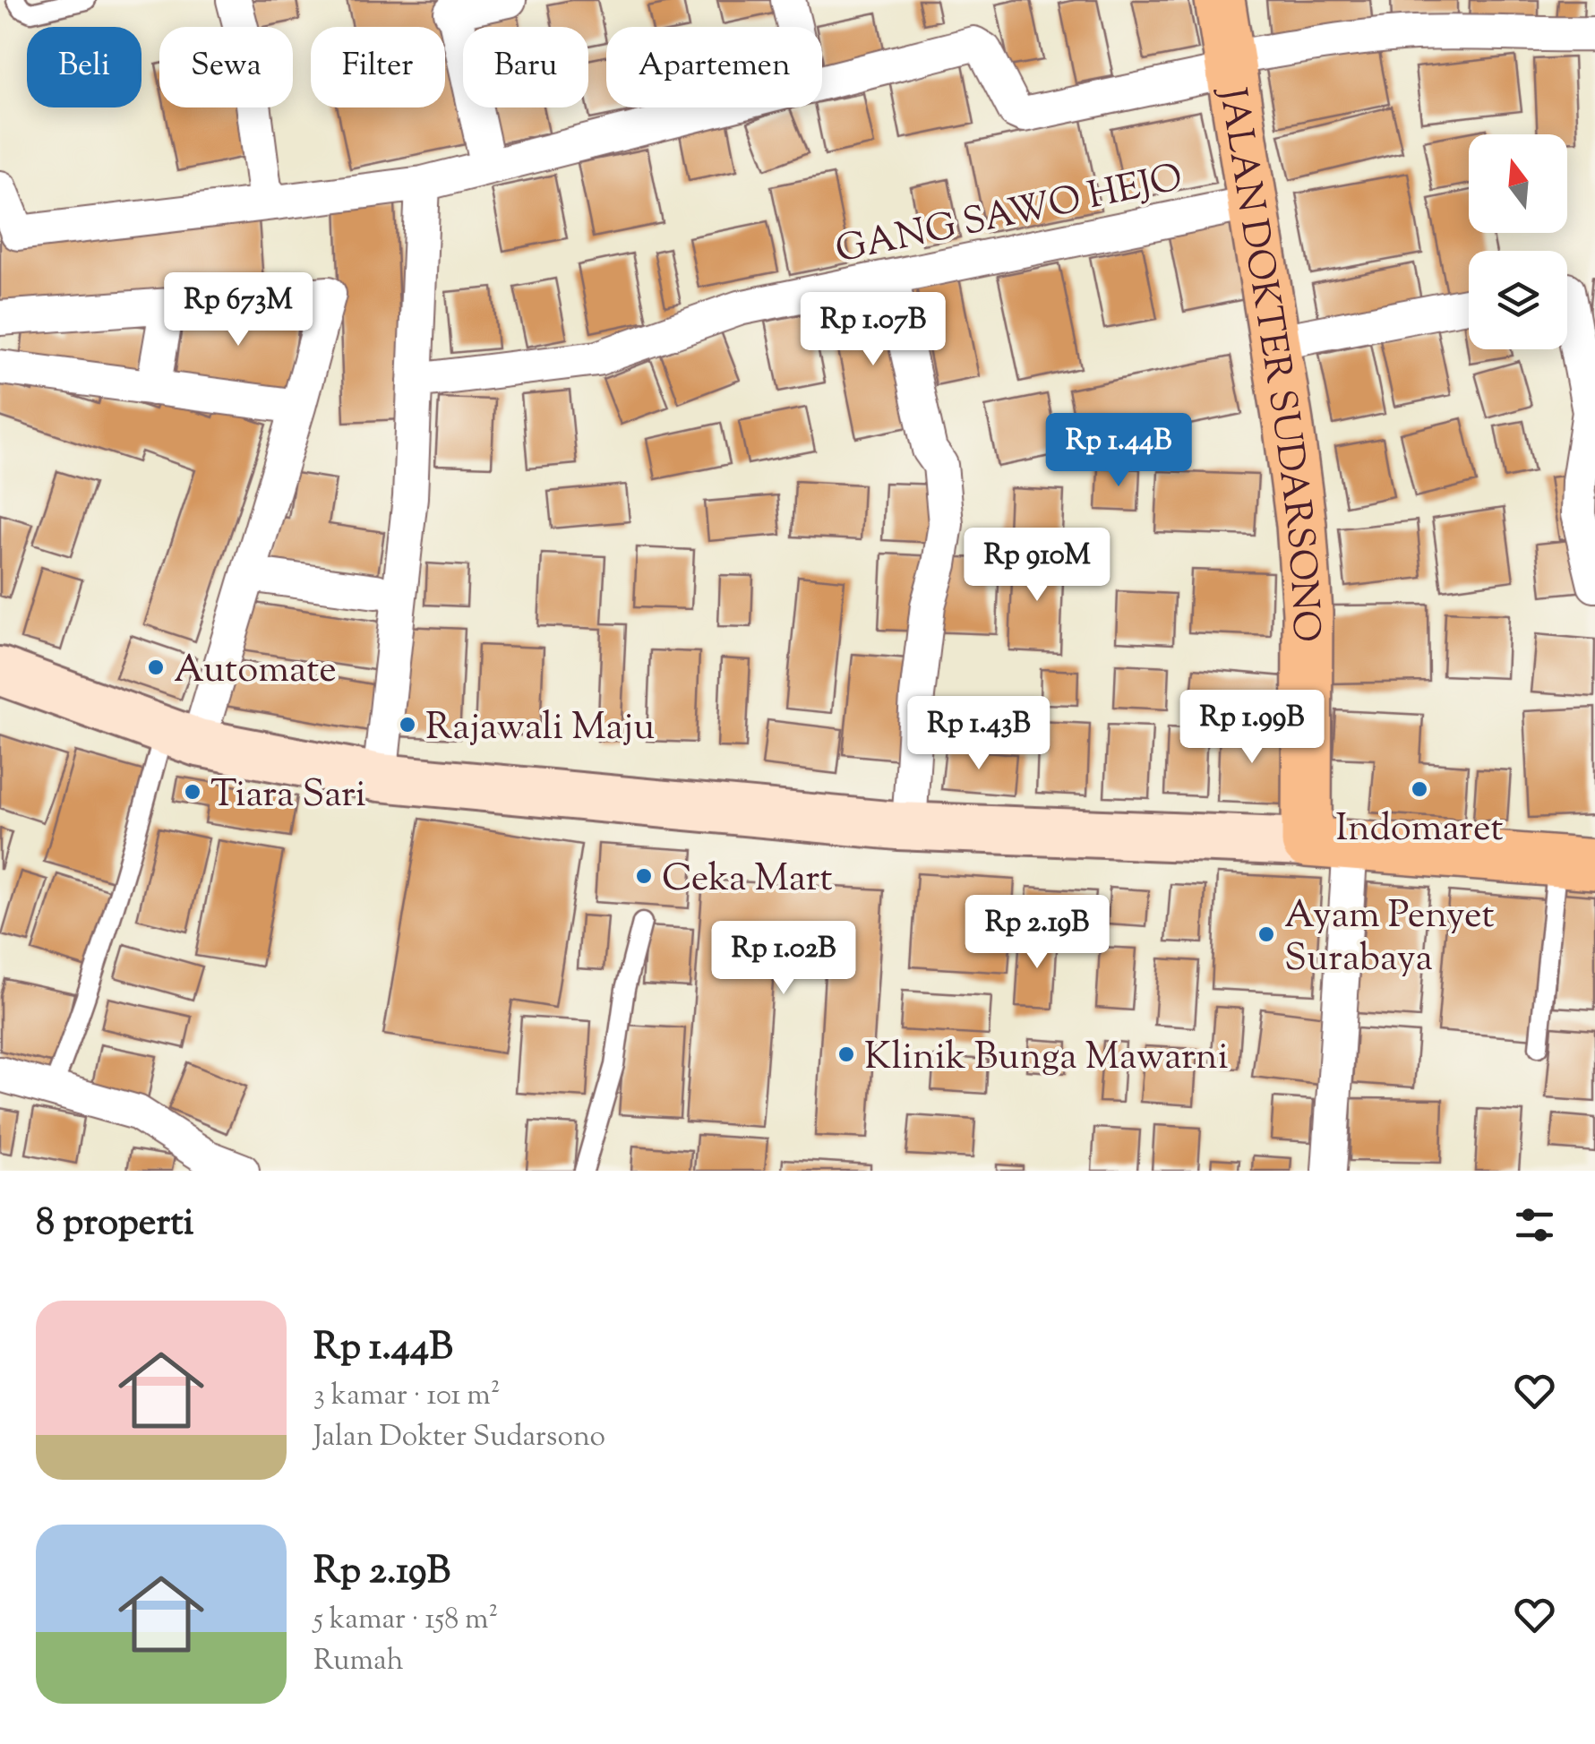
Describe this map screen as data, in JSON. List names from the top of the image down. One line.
{"streets":{"highway":["JALAN DOKTER SUDARSONO"],"street":["GANG SAWO HEJO"]},"crossings":[["GANG SAWO HEJO","JALAN DOKTER SUDARSONO"]],"places":["Automate","Rajawali Maju","Indomaret","Tiara Sari","Ceka Mart","Ayam Penyet Surabaya","Klinik Bunga Mawarni"],"north":"top","page":{"chip":["Beli","Sewa","Filter","Baru","Apartemen"],"price":["Rp 673M","Rp 1.07B","Rp 1.44B","Rp 910M","Rp 1.99B","Rp 1.43B","Rp 2.19B","Rp 1.02B"],"heading":"8 properti","list":[{"name":"Rp 1.44B","note":"3 kamar · 101 m² · Jalan Dokter Sudarsono"},{"name":"Rp 2.19B","note":"5 kamar · 158 m² · Rumah"}]}}
